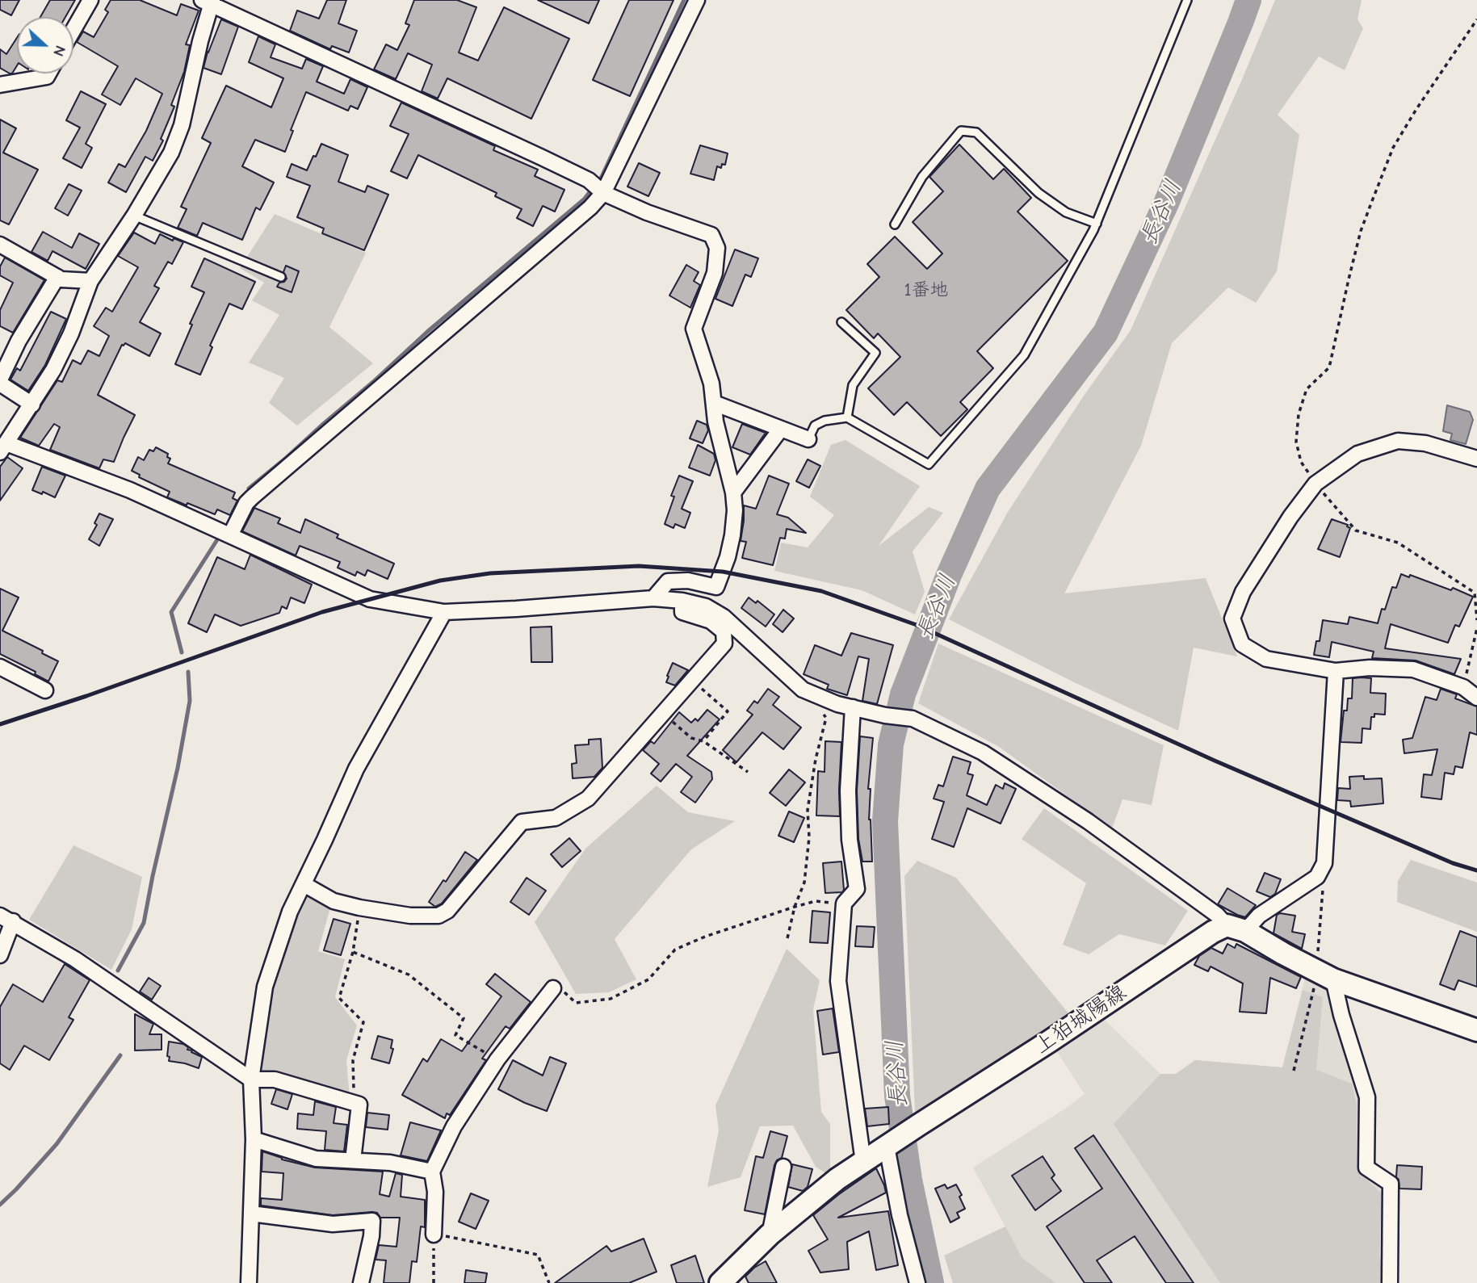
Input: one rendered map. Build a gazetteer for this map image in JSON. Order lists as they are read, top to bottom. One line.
{"streets":{"main road":["上狛城陽線"]},"water":["長谷川"],"house_numbers":["1番地"],"north":"right"}
